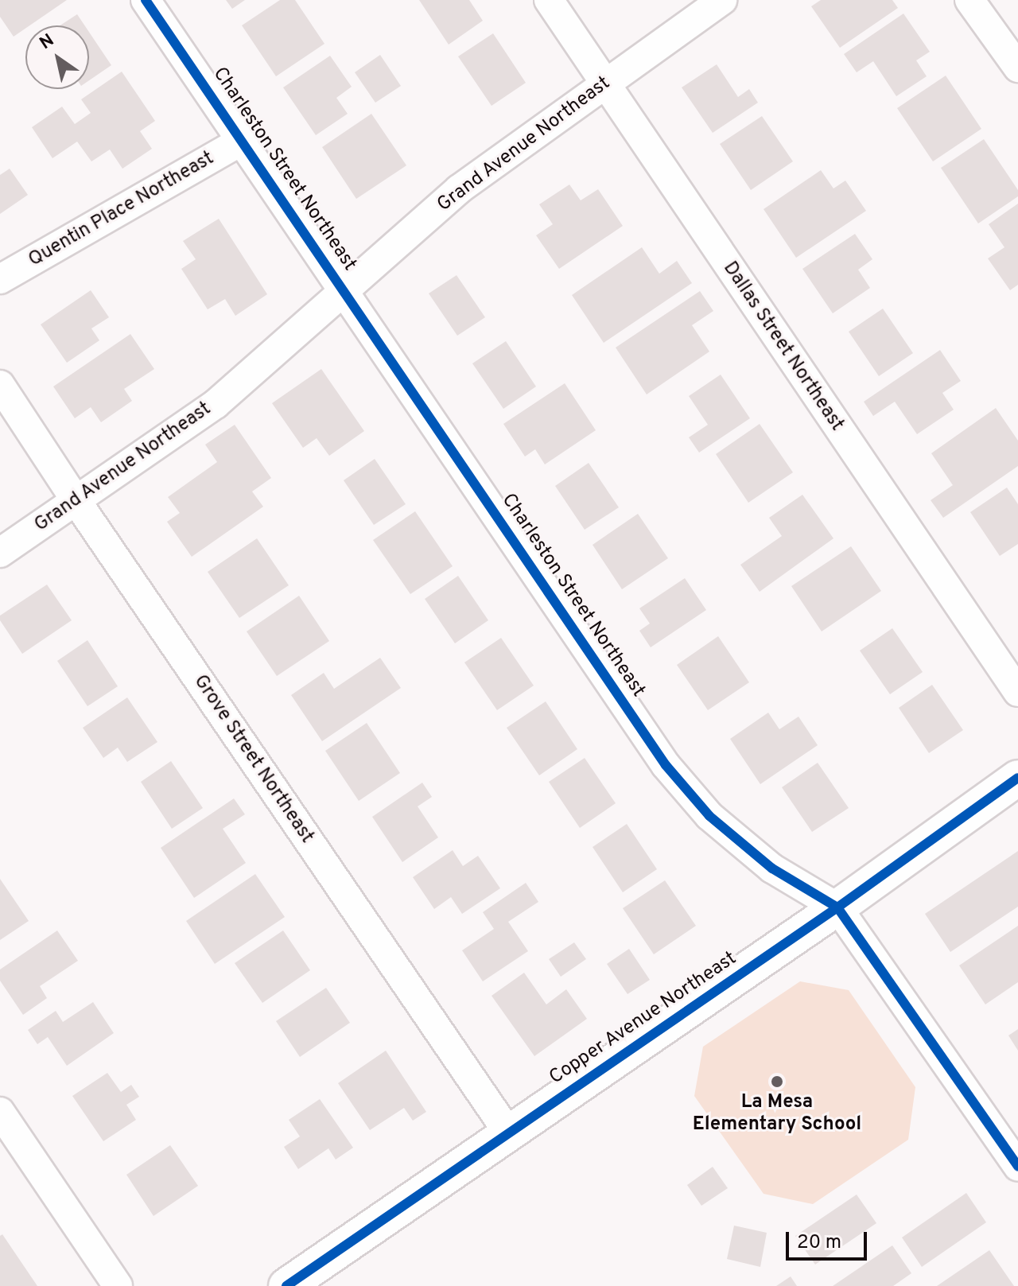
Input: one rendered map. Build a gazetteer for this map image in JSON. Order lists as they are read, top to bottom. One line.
{"streets":{"street":["Grand Avenue Northeast","Charleston Street Northeast","Quentin Place Northeast","Dallas Street Northeast","Grove Street Northeast","Copper Avenue Northeast"]},"crossings":[["Grand Avenue Northeast","Charleston Street Northeast"],["Grand Avenue Northeast","Dallas Street Northeast"],["Grand Avenue Northeast","Grove Street Northeast"],["Charleston Street Northeast","Quentin Place Northeast"],["Charleston Street Northeast","Copper Avenue Northeast"],["Grove Street Northeast","Copper Avenue Northeast"]],"places":["La Mesa Elementary School"],"scale_bar":"20 m","north":"top left"}
